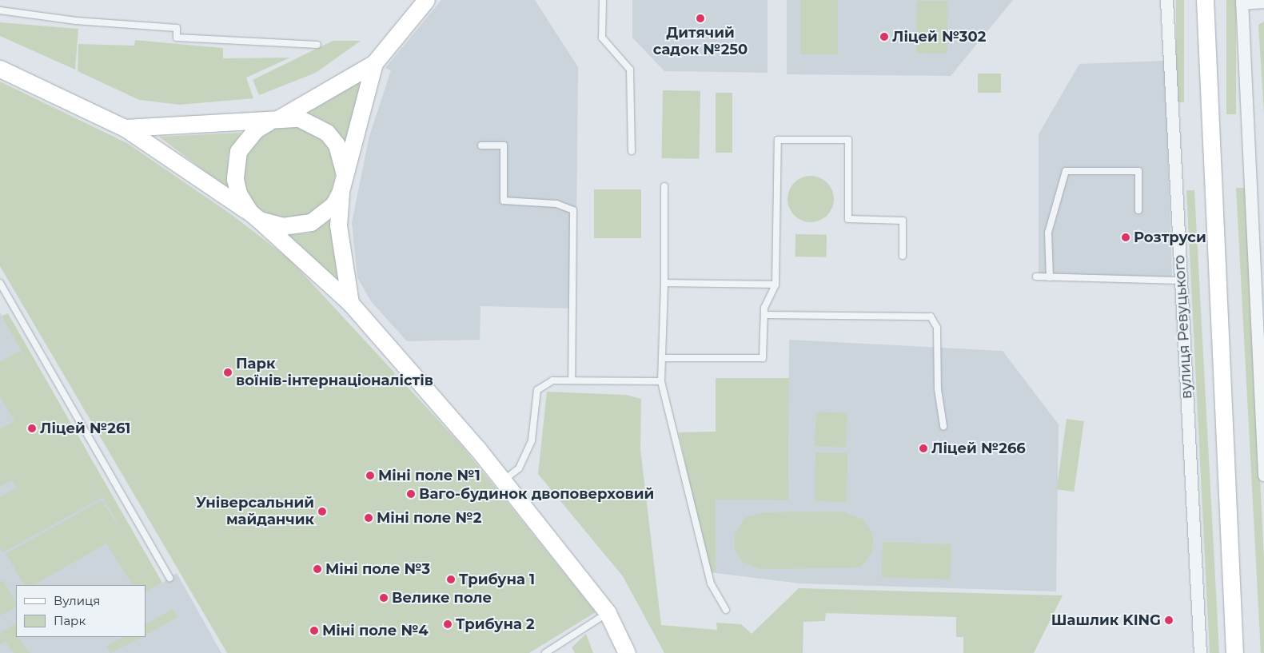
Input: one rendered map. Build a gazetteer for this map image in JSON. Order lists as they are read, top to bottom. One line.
{"streets":{"street":["вулиця Ревуцького"]},"places":["Дитячий садок №250","Ліцей №302","Розтруси","Парк воїнів-інтернаціоналістів","Ліцей №261","Ліцей №266","Міні поле №1","Ваго-будинок двоповерховий","Універсальний майданчик","Міні поле №2","Міні поле №3","Трибуна 1","Велике поле","Шашлик KING","Трибуна 2","Міні поле №4"],"legend":["Вулиця","Парк"]}
